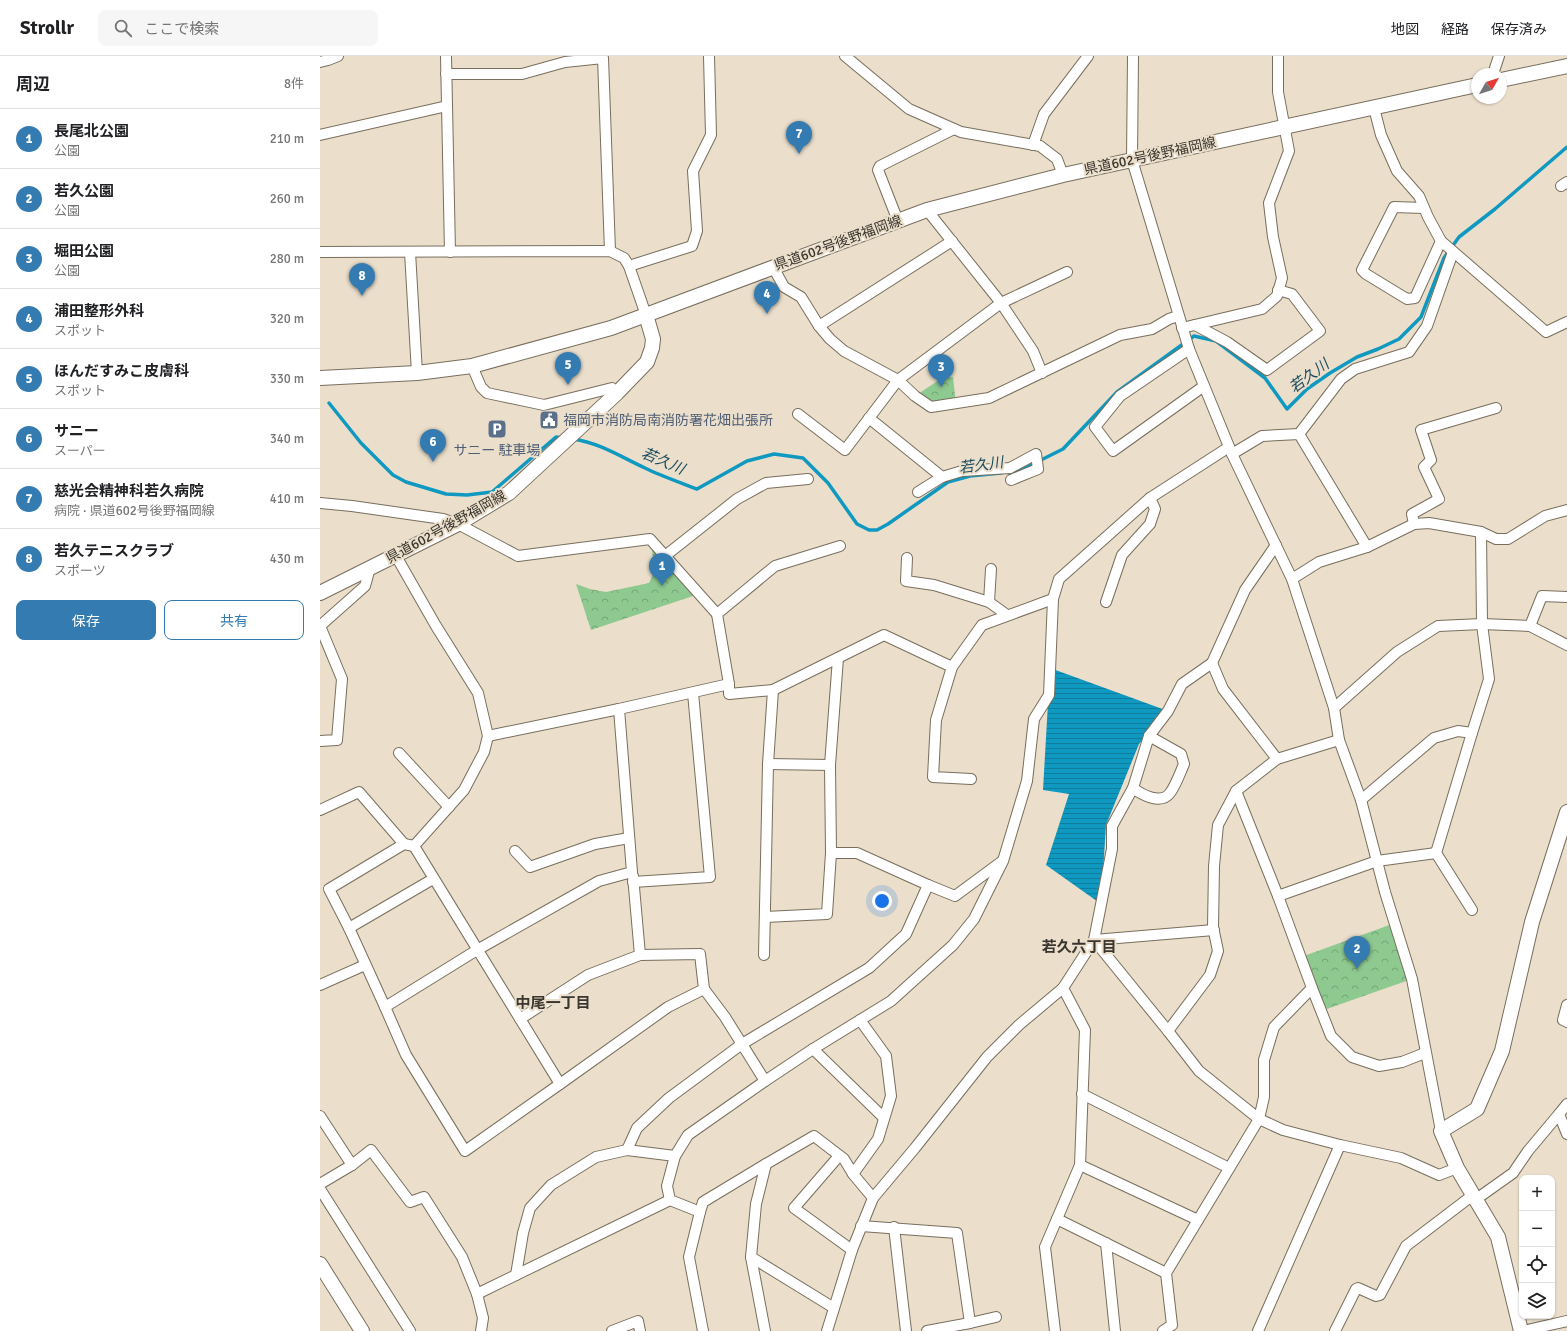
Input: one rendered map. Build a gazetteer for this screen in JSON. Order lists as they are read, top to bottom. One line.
{"streets":{"main road":["県道602号後野福岡線"]},"districts":["若久六丁目","中尾一丁目"],"water":["若久川"],"places":{"public building":["福岡市消防局南消防署花畑出張所"],"parking":["サニー 駐車場"]},"north":"top right","page":{"header":"Strollr","search":"ここで検索","nav":["地図","経路","保存済み"],"heading":["周辺","8件"],"list":[{"mark":"1","name":"長尾北公園","note":"公園","value":"210 m"},{"mark":"2","name":"若久公園","note":"公園","value":"260 m"},{"mark":"3","name":"堀田公園","note":"公園","value":"280 m"},{"mark":"4","name":"浦田整形外科","note":"スポット","value":"320 m"},{"mark":"5","name":"ほんだすみこ皮膚科","note":"スポット","value":"330 m"},{"mark":"6","name":"サニー","note":"スーパー","value":"340 m"},{"mark":"7","name":"慈光会精神科若久病院","note":"病院 · 県道602号後野福岡線","value":"410 m"},{"mark":"8","name":"若久テニスクラブ","note":"スポーツ","value":"430 m"}],"pins":["7","8","4","5","3","6","1","2"],"buttons":["保存","共有"],"map_buttons":["+","−"]}}
